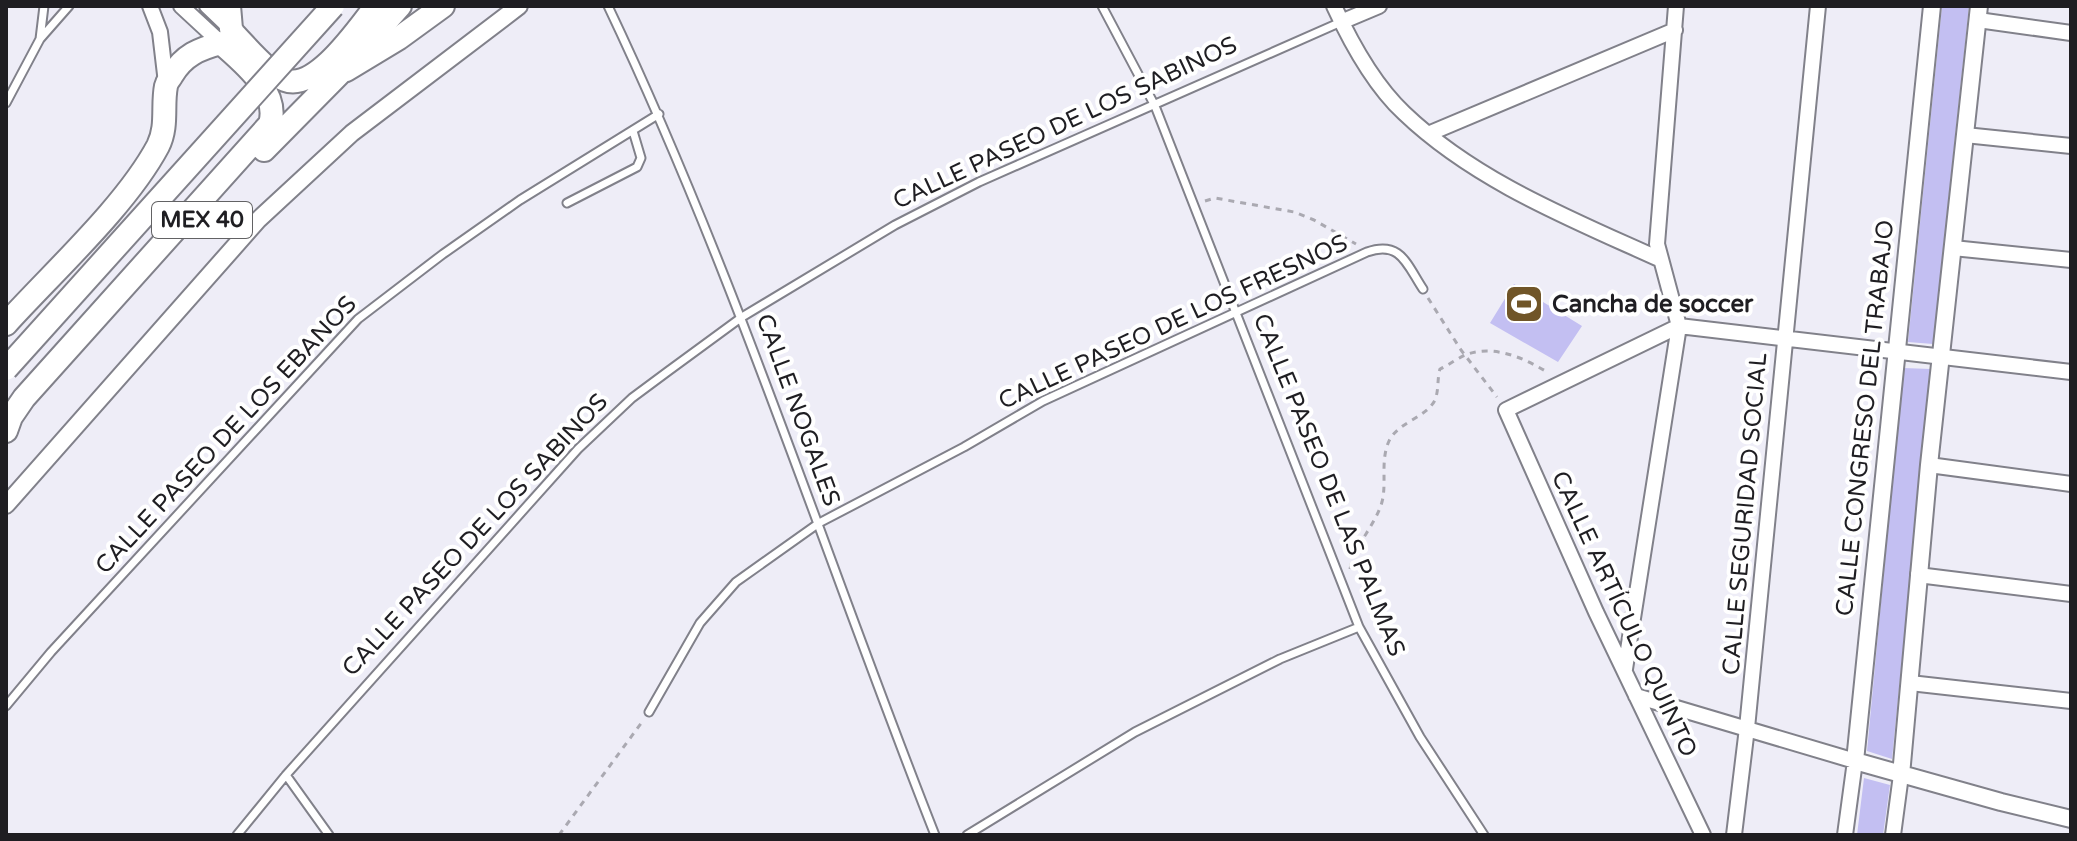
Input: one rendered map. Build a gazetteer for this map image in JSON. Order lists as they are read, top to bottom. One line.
{"streets":{"main road":["MEX 40"],"street":["CALLE PASEO DE LOS SABINOS","CALLE CONGRESO DEL TRABAJO","CALLE SEGURIDAD SOCIAL","CALLE ARTÍCULO QUINTO"],"lane":["CALLE PASEO DE LOS FRESNOS","CALLE NOGALES","CALLE PASEO DE LOS EBANOS","CALLE PASEO DE LAS PALMAS"]},"crossings":[["CALLE PASEO DE LOS SABINOS","CALLE NOGALES"],["CALLE PASEO DE LOS SABINOS","CALLE PASEO DE LAS PALMAS"],["CALLE PASEO DE LOS FRESNOS","CALLE NOGALES"],["CALLE PASEO DE LOS FRESNOS","CALLE PASEO DE LAS PALMAS"],["CALLE NOGALES","CALLE PASEO DE LOS EBANOS"]],"places":{"sports":["Cancha de soccer"]}}
